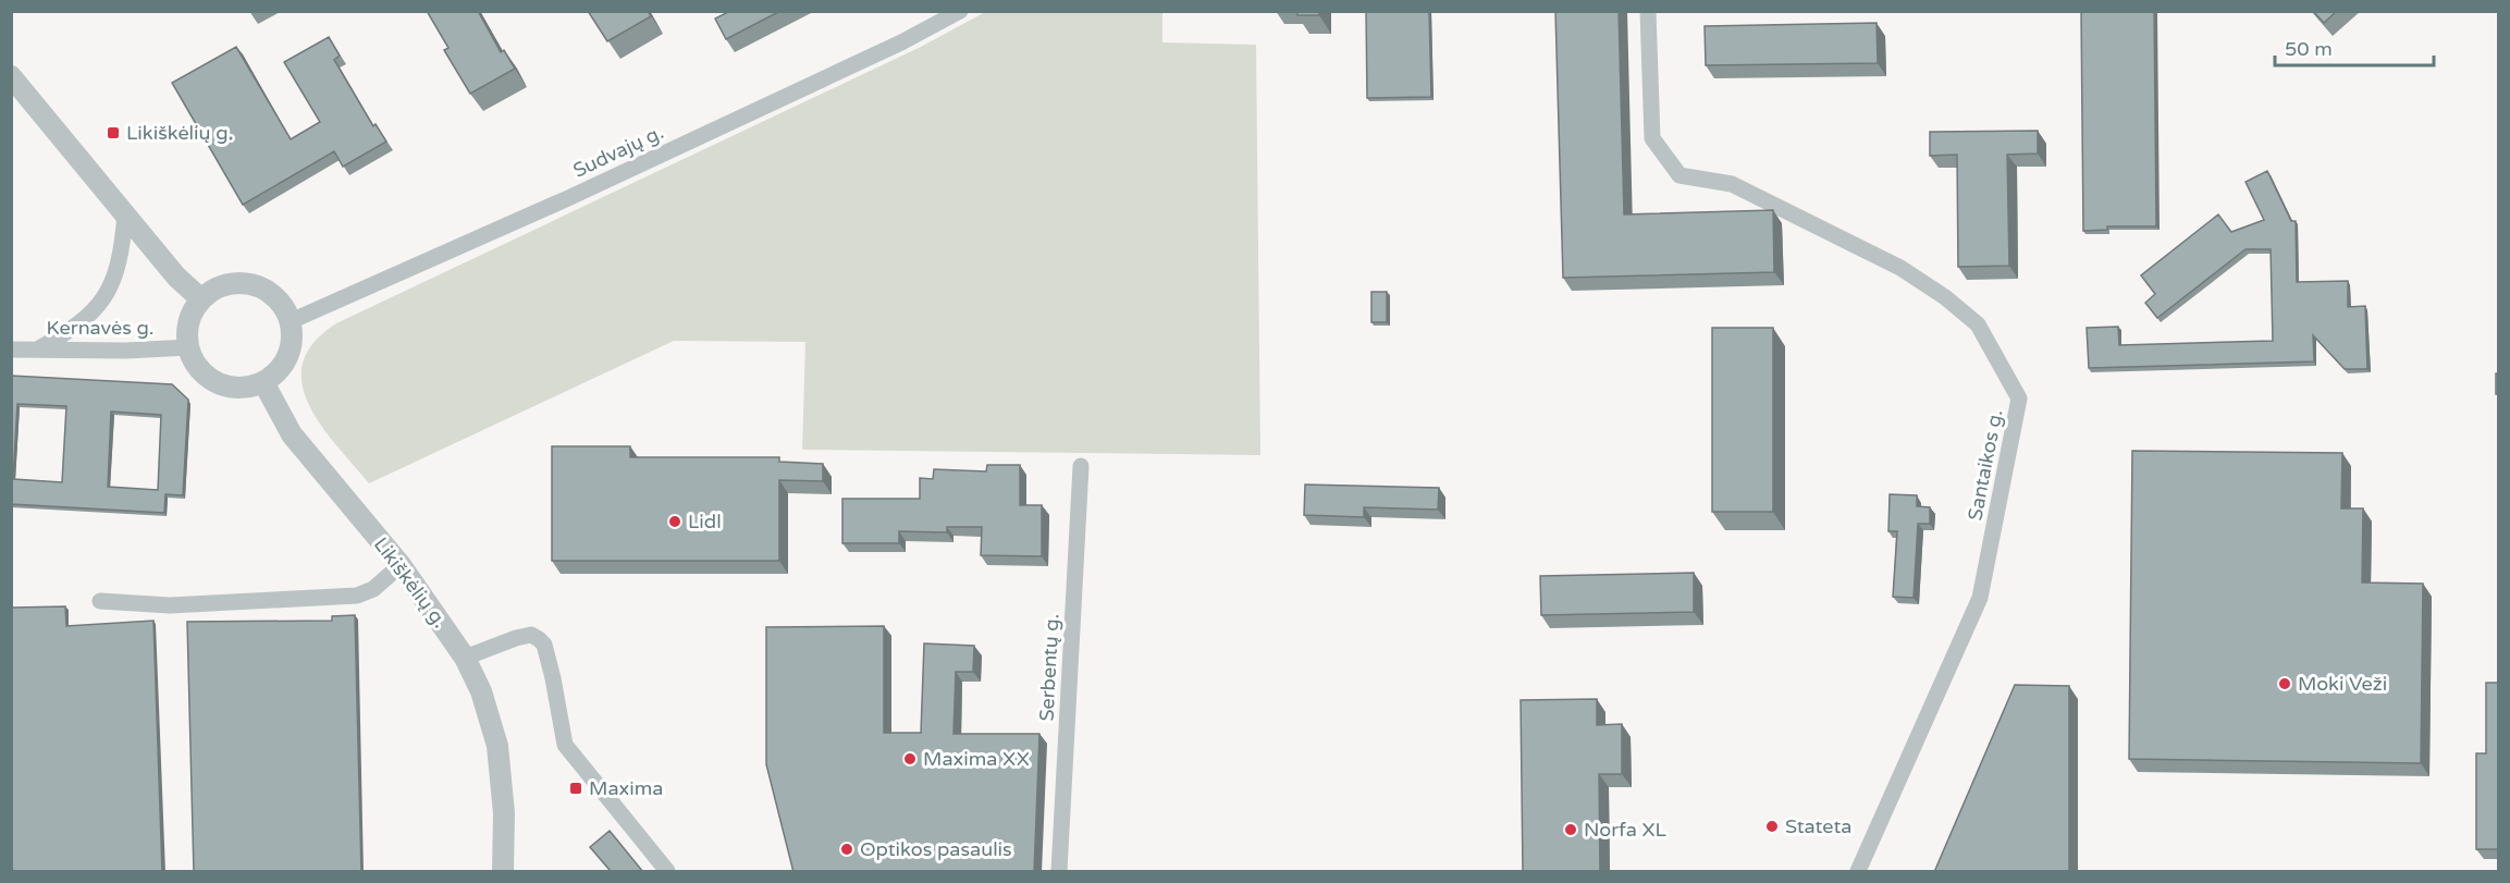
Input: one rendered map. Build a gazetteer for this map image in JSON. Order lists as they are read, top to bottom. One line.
{"streets":{"street":["Sudvajų g.","Kernavės g.","Santaikos g.","Likiškėlių g.","Serbentų g."]},"crossings":[["Sudvajų g.","Kernavės g."],["Sudvajų g.","Likiškėlių g."],["Kernavės g.","Likiškėlių g."]],"places":{"transit":["Likiškėlių g.","Maxima"],"other":["Lidl","Moki Veži","Maxima XX","Stateta","Norfa XL","Optikos pasaulis"]},"scale_bar":"50 m"}
